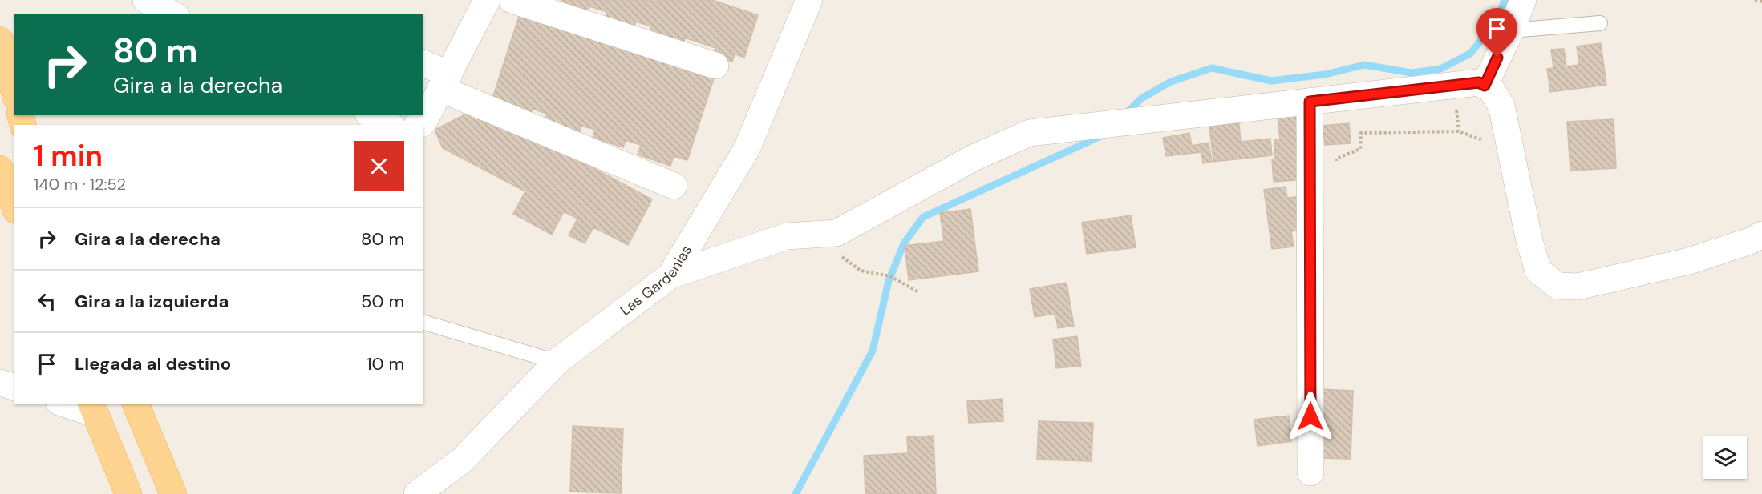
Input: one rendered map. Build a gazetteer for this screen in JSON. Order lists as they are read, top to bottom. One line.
{"streets":{"street":["Las Gardenias"]},"page":{"turn":["80 m","Gira a la derecha"],"heading":["1 min","140 m · 12:52"],"list":[{"name":"Gira a la derecha","value":"80 m"},{"name":"Gira a la izquierda","value":"50 m"},{"name":"Llegada al destino","value":"10 m"}]}}
